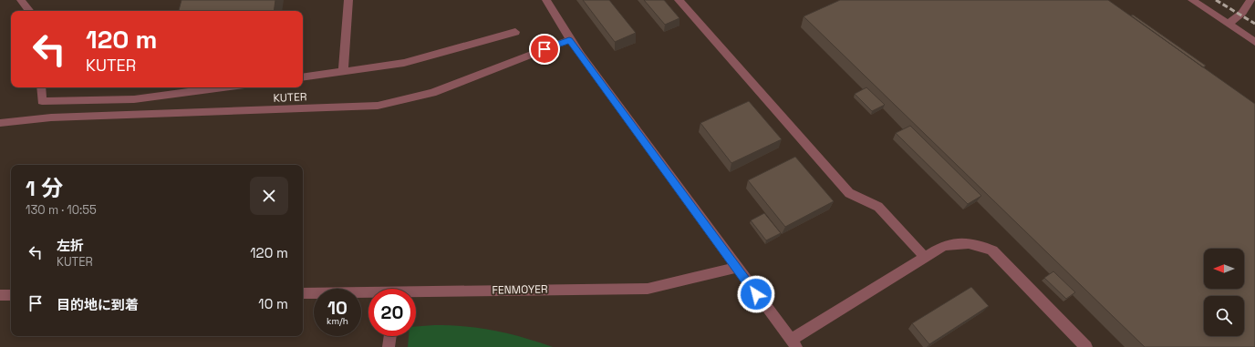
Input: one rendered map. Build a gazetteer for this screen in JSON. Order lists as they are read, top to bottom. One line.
{"streets":{"lane":["KUTER","FENMOYER"]},"north":"left","page":{"turn":["120 m","KUTER"],"heading":["1 分","130 m · 10:55"],"list":[{"name":"左折","note":"KUTER","value":"120 m"},{"name":"目的地に到着","value":"10 m"}],"speed":"10 km/h","limit":"20"}}
